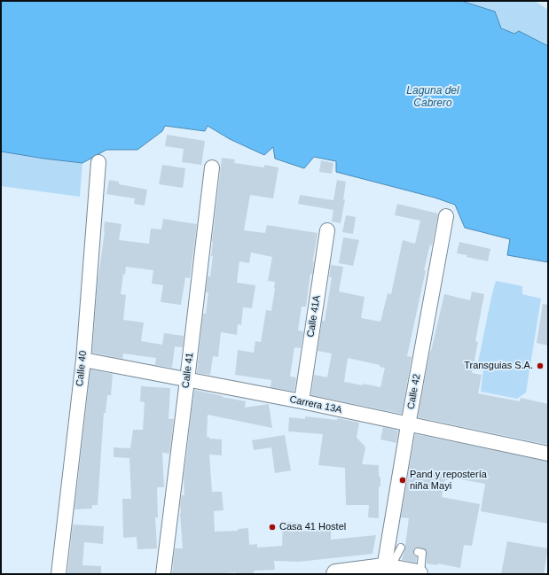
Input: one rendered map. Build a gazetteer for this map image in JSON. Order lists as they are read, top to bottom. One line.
{"streets":{"street":["Calle 41A","Calle 40","Calle 41","Calle 42","Carrera 13A"]},"crossings":[["Calle 41A","Carrera 13A"],["Calle 40","Carrera 13A"],["Calle 41","Carrera 13A"],["Calle 42","Carrera 13A"]],"water":["Laguna del Cabrero"],"places":["Transguias S.A.","Pand y repostería niña Mayi","Casa 41 Hostel"]}
